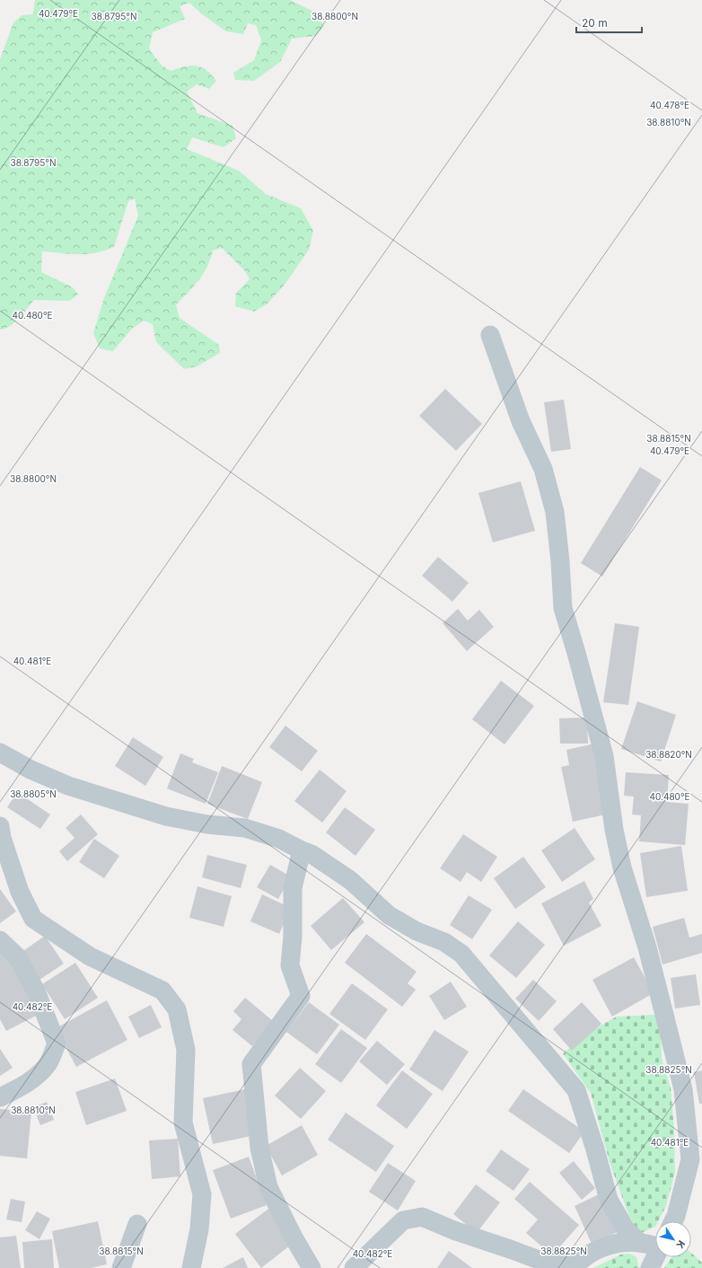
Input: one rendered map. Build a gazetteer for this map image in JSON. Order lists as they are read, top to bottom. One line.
{"scale_bar":"20 m","north":"bottom right","coordinates":["40.479°E","38.8795°N","38.8800°N","40.478°E","38.8810°N","40.480°E","38.8815°N","40.481°E","38.8820°N","38.8805°N","40.482°E","38.8825°N"]}
